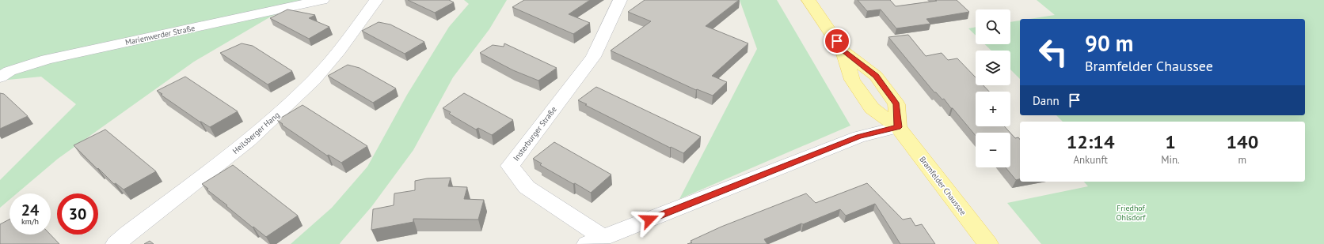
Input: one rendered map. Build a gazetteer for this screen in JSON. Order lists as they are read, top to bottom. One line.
{"streets":{"main road":["Bramfelder Chaussee"],"street":["Marienwerder Straße","Heilsberger Hang","Insterburger Straße"]},"parks":["Friedhof Ohlsdorf"],"page":{"map_buttons":["+","−"],"turn":["90 m","Bramfelder Chaussee"],"then":"Dann","eta":["12:14","Ankunft","1","Min.","140","m"],"speed":"24 km/h","limit":"30"}}
